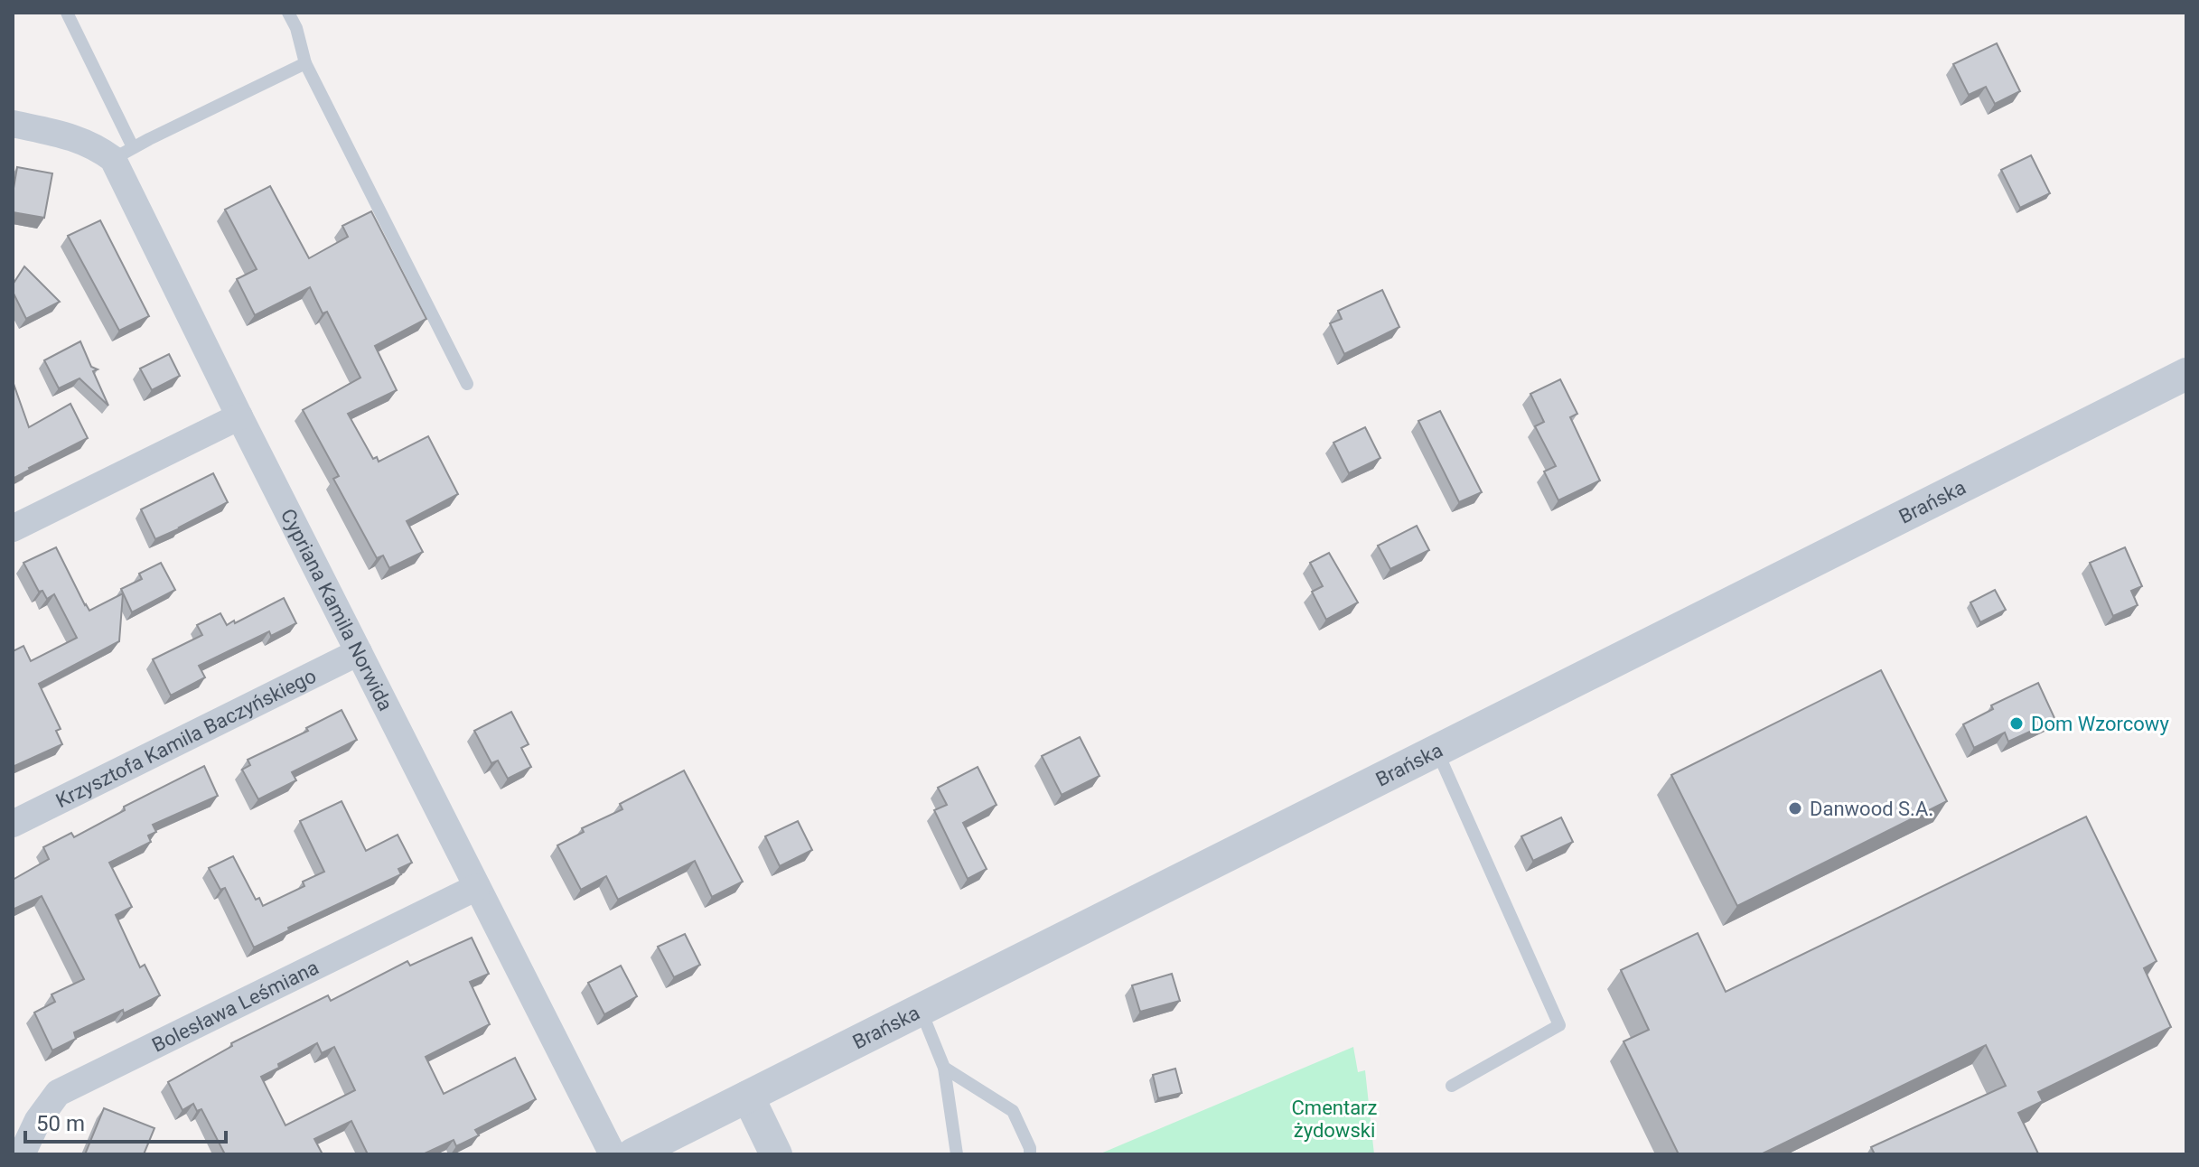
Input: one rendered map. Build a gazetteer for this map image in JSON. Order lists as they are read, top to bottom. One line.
{"streets":{"street":["Brańska","Cypriana Kamila Norwida","Krzysztofa Kamila Baczyńskiego","Bolesława Leśmiana"]},"crossings":[["Cypriana Kamila Norwida","Krzysztofa Kamila Baczyńskiego"],["Cypriana Kamila Norwida","Bolesława Leśmiana"]],"parks":["Cmentarz żydowski"],"places":["Dom Wzorcowy","Danwood S.A."],"scale_bar":"50 m"}
